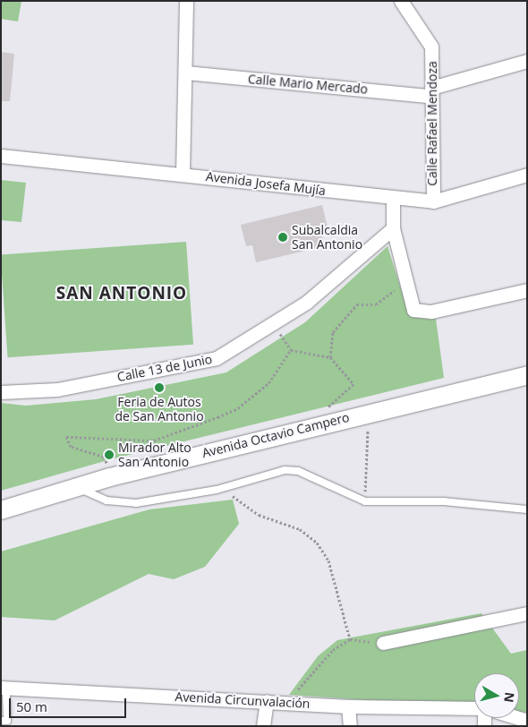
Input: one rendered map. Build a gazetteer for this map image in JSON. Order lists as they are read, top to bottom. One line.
{"streets":{"main road":["Avenida Octavio Campero"],"street":["Calle Mario Mercado","Calle Rafael Mendoza","Avenida Josefa Mujía","Calle 13 de Junio","Avenida Circunvalación"]},"crossings":[["Calle Mario Mercado","Calle Rafael Mendoza"],["Calle Rafael Mendoza","Avenida Josefa Mujía"]],"districts":["SAN ANTONIO"],"places":["Subalcaldia San Antonio","Feria de Autos de San Antonio","Mirador Alto San Antonio"],"scale_bar":"50 m","north":"right"}
